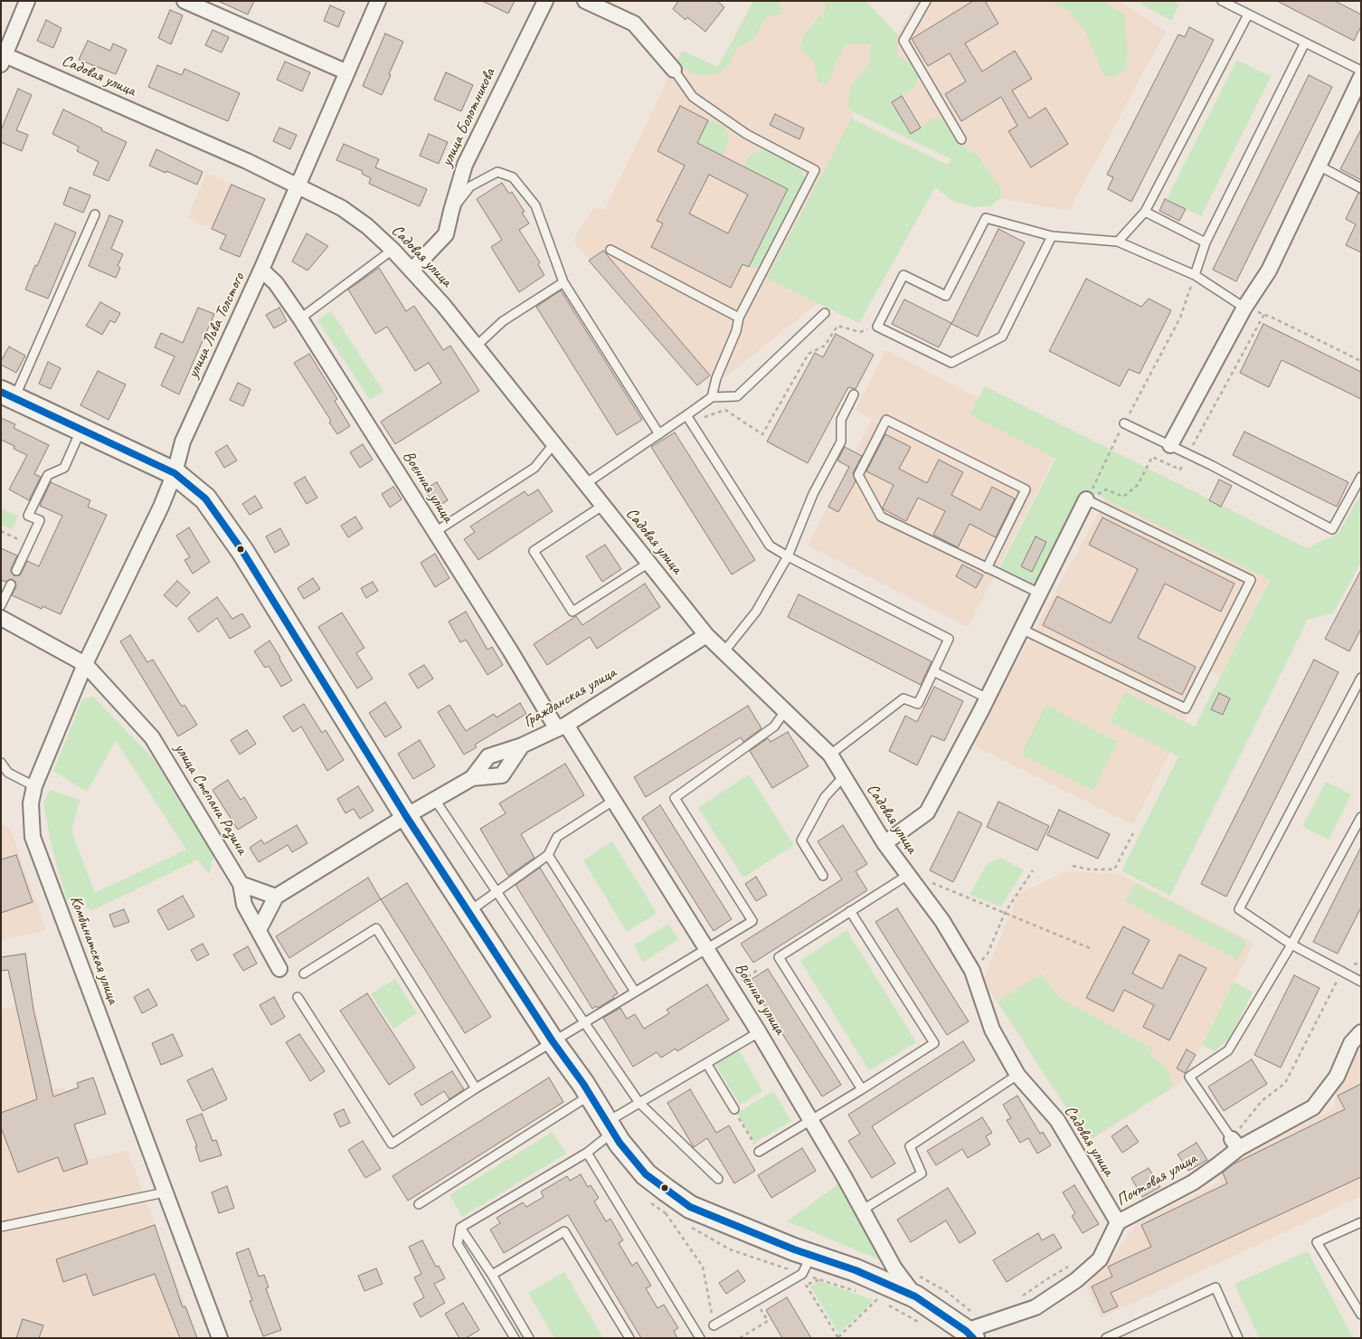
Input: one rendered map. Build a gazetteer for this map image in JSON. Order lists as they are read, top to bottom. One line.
{"streets":{"street":["Садовая улица","улица Болотникова","улица Льва Толстого","Военная улица","Гражданская улица","улица Степана Разина","Комбинатская улица","Почтовая улица"]},"crossings":[["Садовая улица","улица Болотникова"],["Садовая улица","улица Льва Толстого"],["Садовая улица","Гражданская улица"],["Садовая улица","Почтовая улица"],["улица Льва Толстого","Военная улица"],["улица Льва Толстого","улица Степана Разина"],["улица Льва Толстого","Комбинатская улица"],["Военная улица","Гражданская улица"],["улица Степана Разина","Комбинатская улица"]]}
